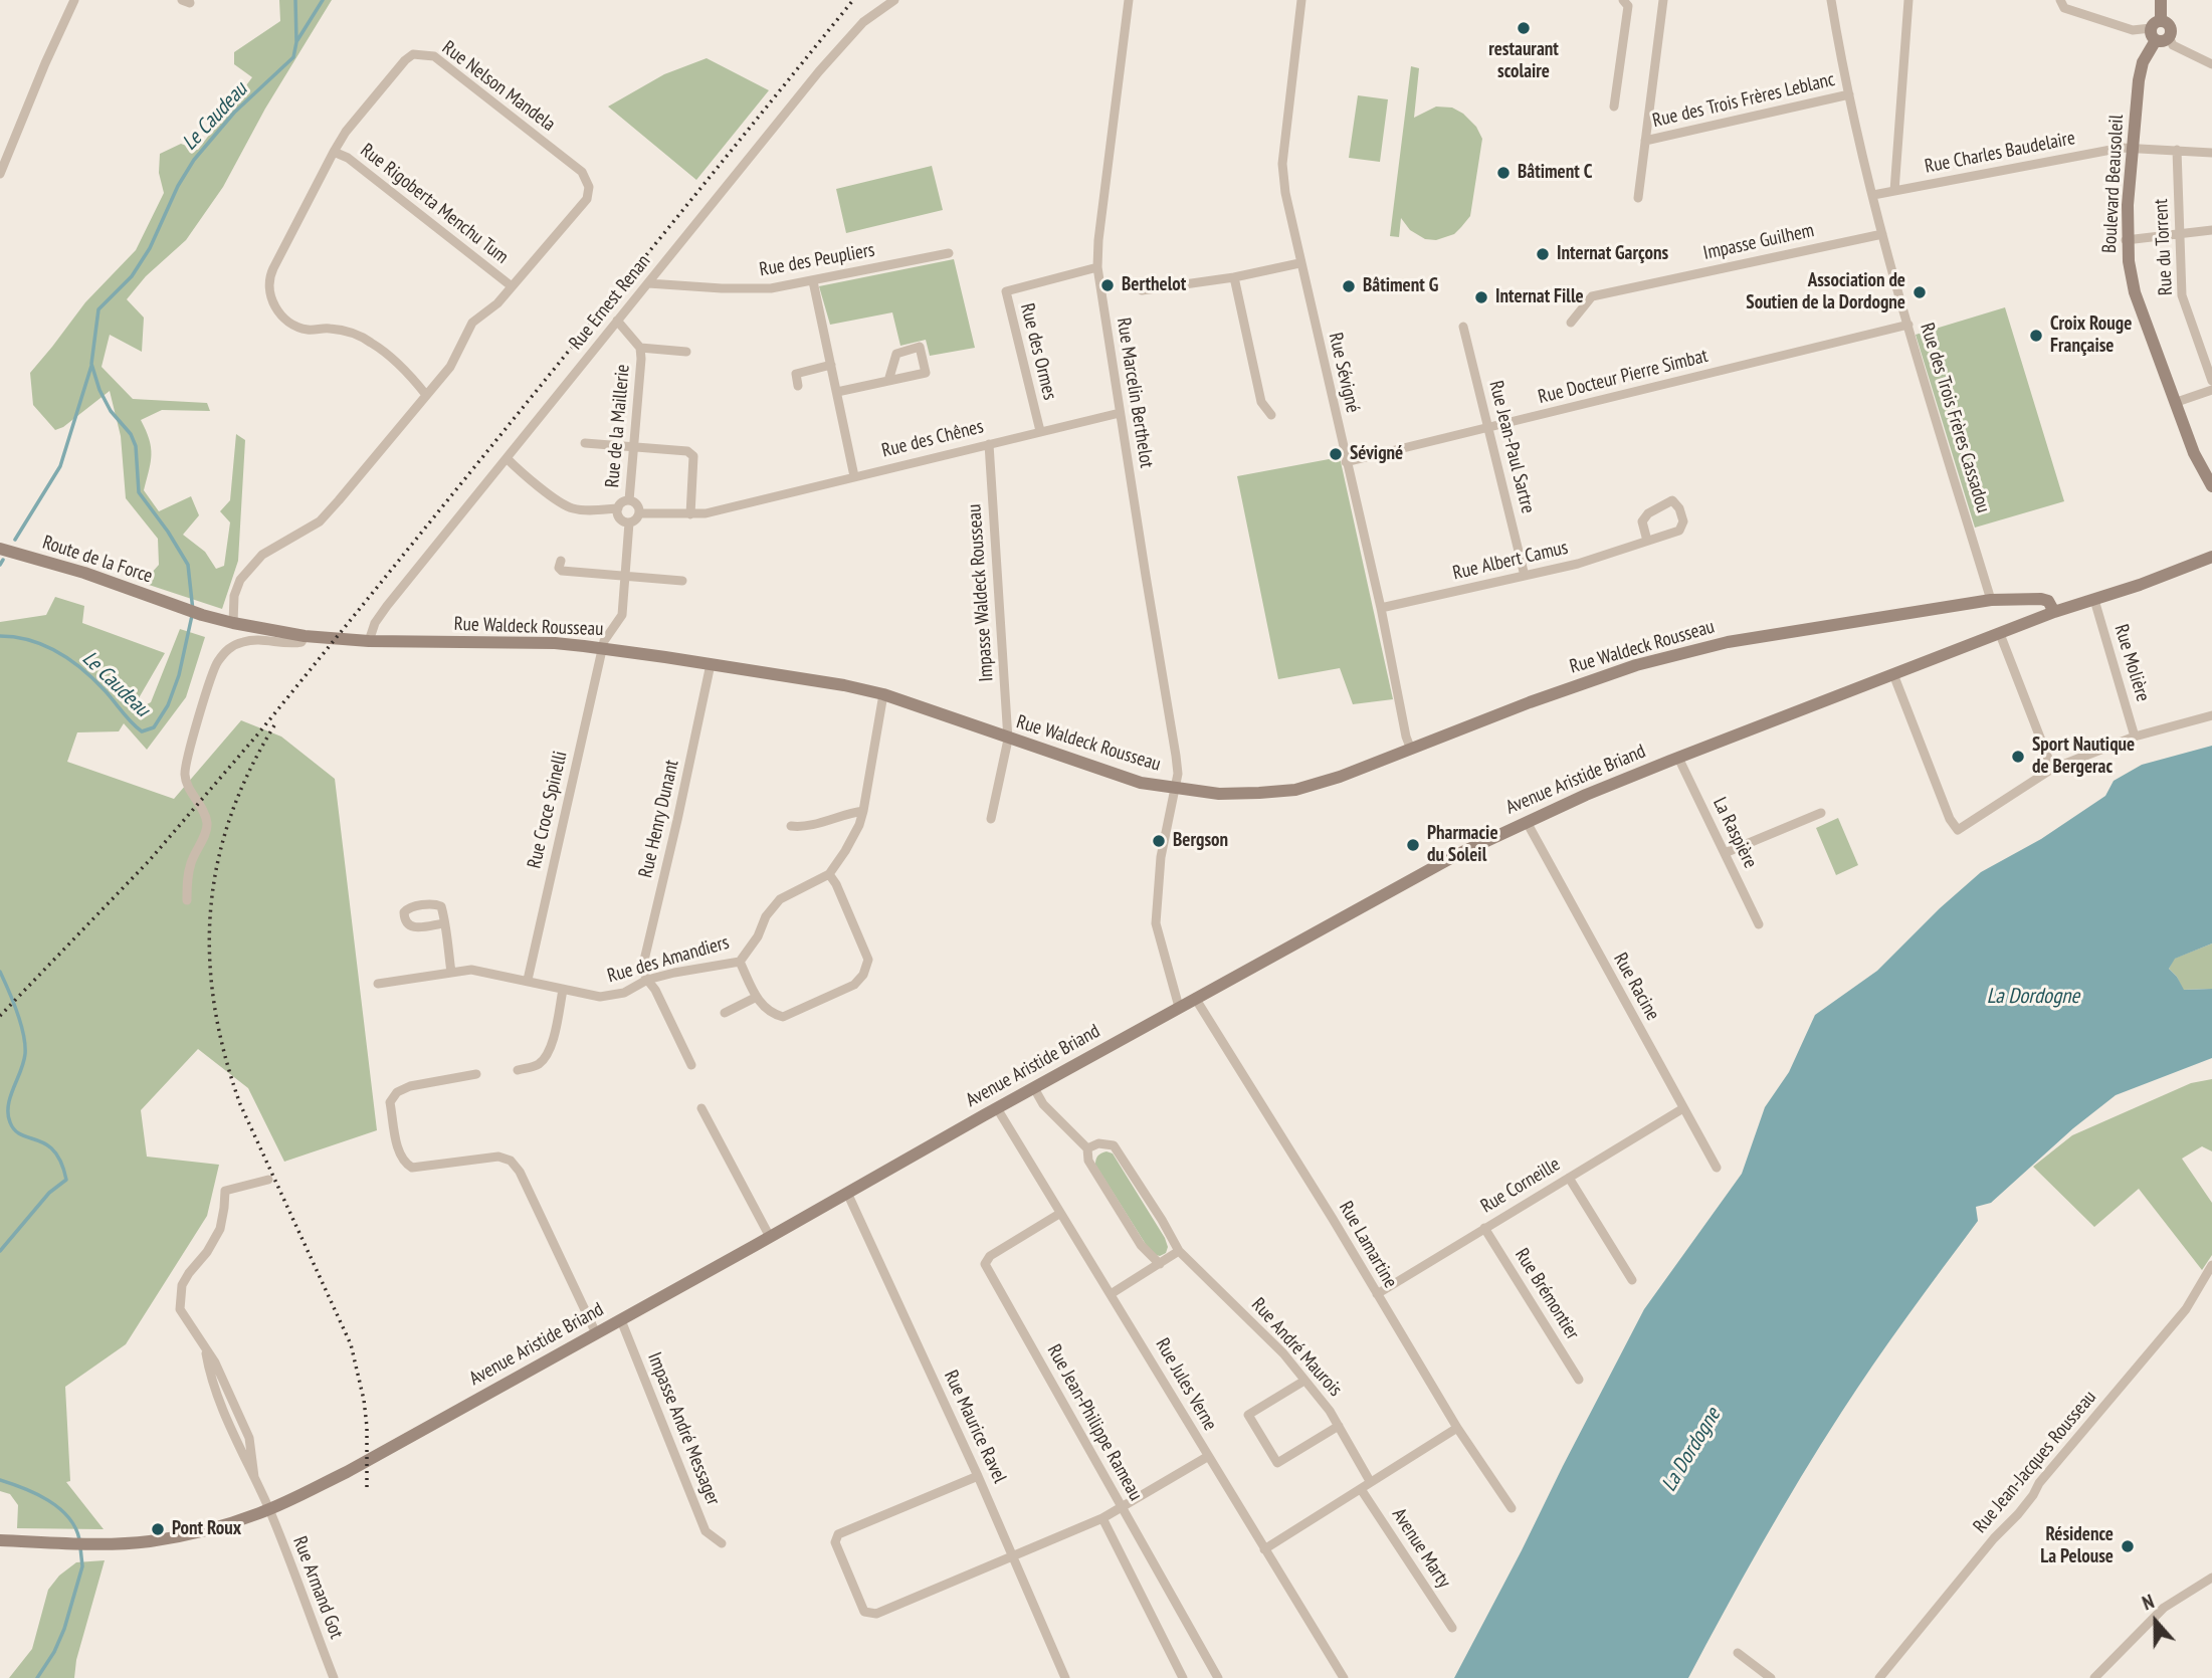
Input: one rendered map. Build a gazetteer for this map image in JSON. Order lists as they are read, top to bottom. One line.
{"streets":{"main road":["Boulevard Beausoleil","Route de la Force","Rue Waldeck Rousseau","Avenue Aristide Briand"],"street":["Rue Nelson Mandela","Rue des Trois Frères Leblanc","Rue Charles Baudelaire","Rue Rigoberta Menchu Tum","Impasse Guilhem","Rue du Torrent","Rue des Peupliers","Rue Ernest Renan","Rue des Ormes","Rue Sévigné","Rue Docteur Pierre Simbat","Rue Marcelin Berthelot","Rue des Trois Frères Cassadou","Rue de la Maillerie","Rue des Chênes","Rue Jean-Paul Sartre","Rue Albert Camus","Impasse Waldeck Rousseau","Rue Molière","Rue Croce Spinelli","Rue Henry Dunant","La Raspière","Rue des Amandiers","Rue Racine","Rue Corneille","Rue Lamartine","Rue Brémontier","Rue André Maurois","Rue Jules Verne","Rue Jean-Philippe Rameau","Rue Maurice Ravel","Impasse André Messager","Rue Jean-Jacques Rousseau","Avenue Marty","Rue Armand Got"]},"crossings":[["Rue Nelson Mandela","Rue Rigoberta Menchu Tum"],["Rue Nelson Mandela","Route de la Force"],["Rue des Trois Frères Leblanc","Rue des Trois Frères Cassadou"],["Rue Charles Baudelaire","Boulevard Beausoleil"],["Rue Charles Baudelaire","Rue du Torrent"],["Rue Charles Baudelaire","Rue des Trois Frères Cassadou"],["Impasse Guilhem","Rue des Trois Frères Cassadou"],["Rue des Peupliers","Rue Ernest Renan"],["Rue Ernest Renan","Rue de la Maillerie"],["Rue Ernest Renan","Rue Waldeck Rousseau"],["Rue des Ormes","Rue Marcelin Berthelot"],["Rue des Ormes","Rue des Chênes"],["Rue Sévigné","Rue Docteur Pierre Simbat"],["Rue Sévigné","Rue Albert Camus"],["Rue Sévigné","Rue Waldeck Rousseau"],["Rue Docteur Pierre Simbat","Rue des Trois Frères Cassadou"],["Rue Docteur Pierre Simbat","Rue Jean-Paul Sartre"],["Rue Marcelin Berthelot","Rue des Chênes"],["Rue Marcelin Berthelot","Rue Waldeck Rousseau"],["Rue Marcelin Berthelot","Avenue Aristide Briand"],["Rue des Trois Frères Cassadou","Rue Waldeck Rousseau"],["Rue de la Maillerie","Rue des Chênes"],["Rue des Chênes","Impasse Waldeck Rousseau"],["Rue Jean-Paul Sartre","Rue Albert Camus"],["Route de la Force","Rue Waldeck Rousseau"],["Impasse Waldeck Rousseau","Rue Waldeck Rousseau"],["Rue Waldeck Rousseau","Avenue Aristide Briand"],["Rue Waldeck Rousseau","Rue Croce Spinelli"],["Rue Waldeck Rousseau","Rue Henry Dunant"],["Rue Waldeck Rousseau","Rue des Amandiers"],["Rue Molière","Avenue Aristide Briand"],["Avenue Aristide Briand","La Raspière"],["Avenue Aristide Briand","Rue Racine"],["Avenue Aristide Briand","Rue Lamartine"],["Avenue Aristide Briand","Rue Jules Verne"],["Avenue Aristide Briand","Rue Maurice Ravel"],["Avenue Aristide Briand","Impasse André Messager"],["Avenue Aristide Briand","Rue Armand Got"],["Rue Croce Spinelli","Rue des Amandiers"],["Rue Henry Dunant","Rue des Amandiers"],["Rue Racine","Rue Corneille"],["Rue Corneille","Rue Lamartine"],["Rue Corneille","Rue Brémontier"],["Rue Jules Verne","Rue Jean-Philippe Rameau"]],"water":["Le Caudeau","La Dordogne"],"places":["restaurant scolaire","Bâtiment C","Internat Garçons","Berthelot","Bâtiment G","Association de Soutien de la Dordogne","Internat Fille","Croix Rouge Française","Sévigné","Sport Nautique de Bergerac","Bergson","Pharmacie du Soleil","Pont Roux","Résidence La Pelouse"],"north":"top"}
